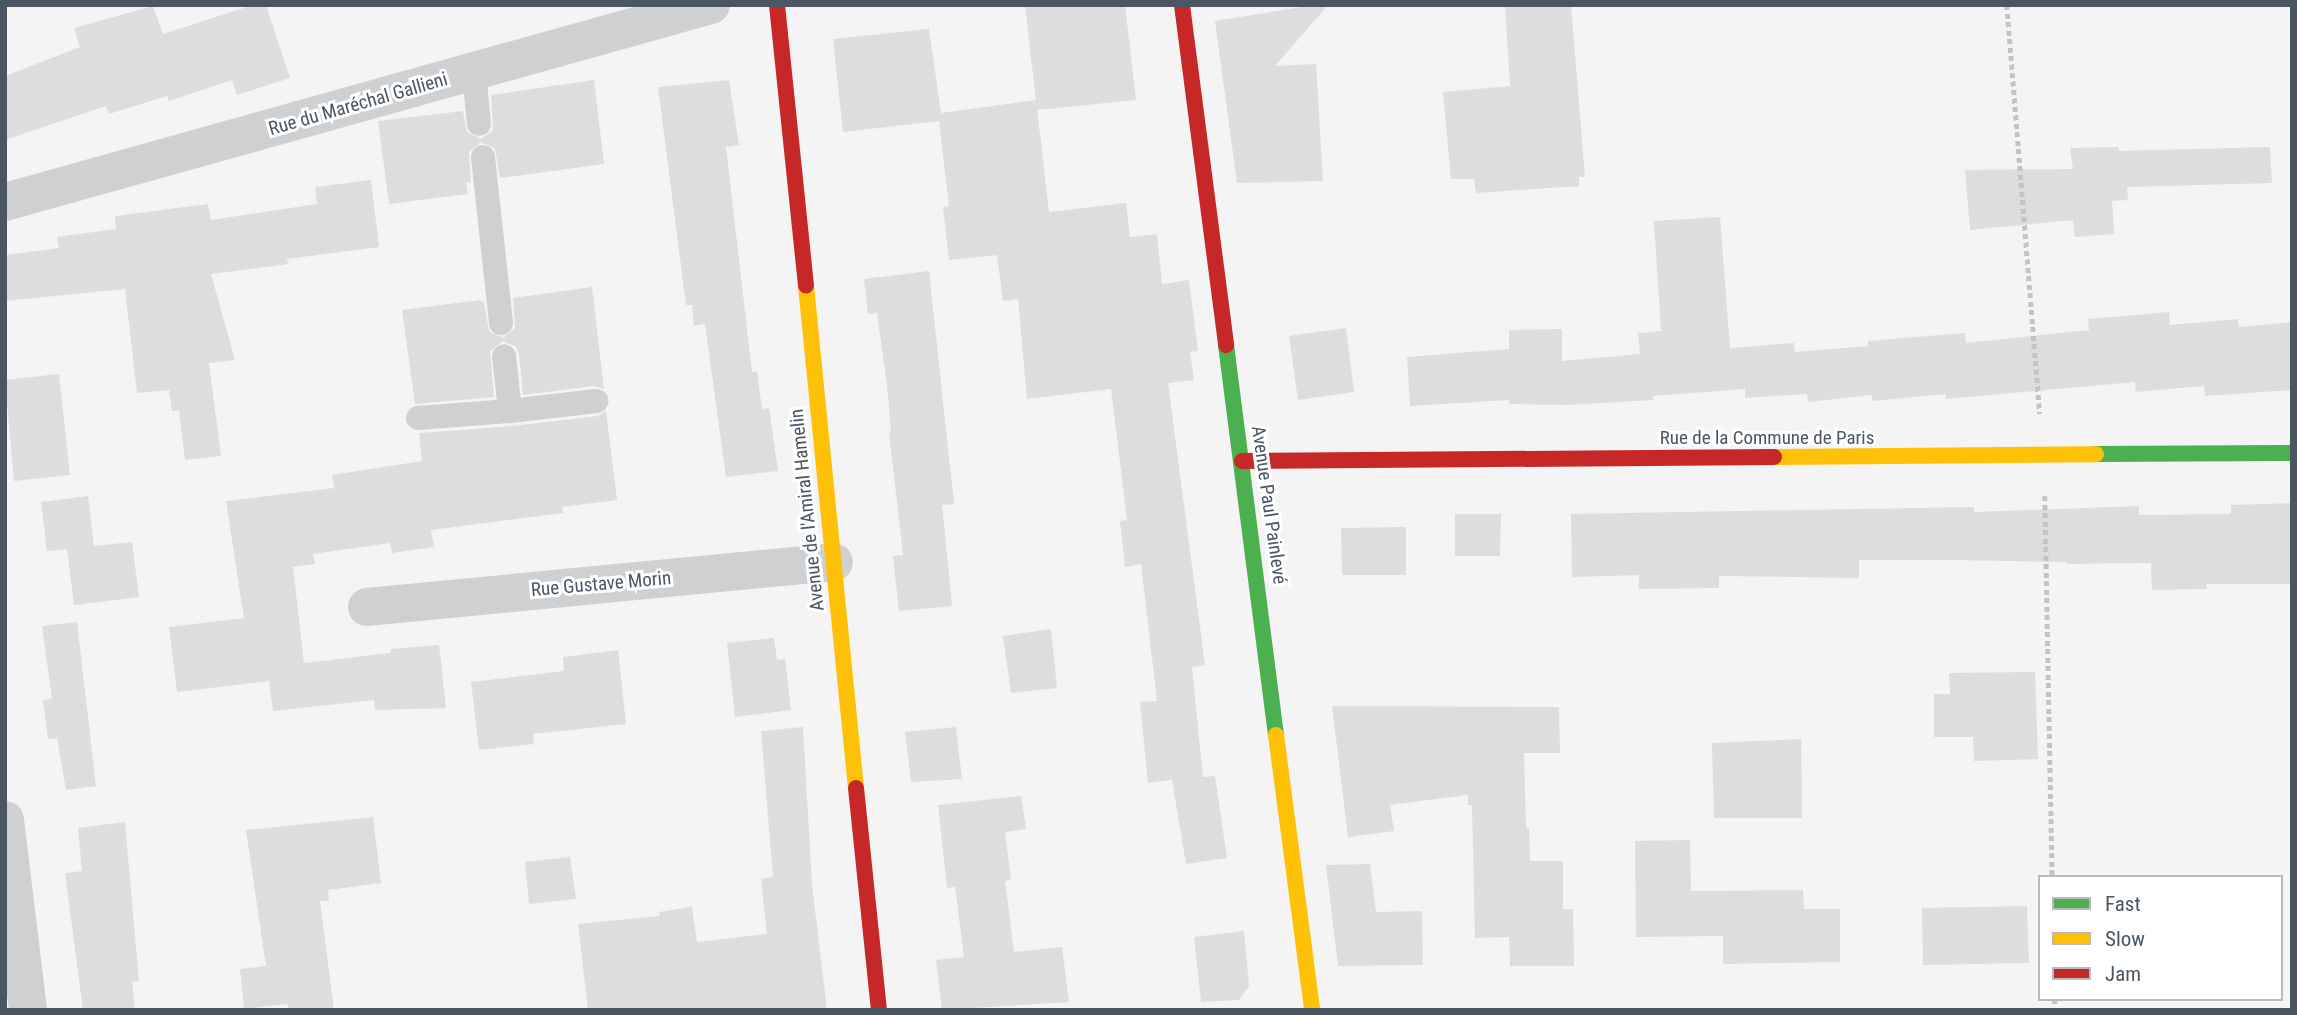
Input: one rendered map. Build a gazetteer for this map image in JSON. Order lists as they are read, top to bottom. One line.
{"streets":{"street":["Rue du Maréchal Gallieni","Rue de la Commune de Paris","Avenue Paul Painlevé","Avenue de l'Amiral Hamelin","Rue Gustave Morin"]},"crossings":[["Rue de la Commune de Paris","Avenue Paul Painlevé"],["Avenue de l'Amiral Hamelin","Rue Gustave Morin"]],"legend":["Fast","Slow","Jam"]}
